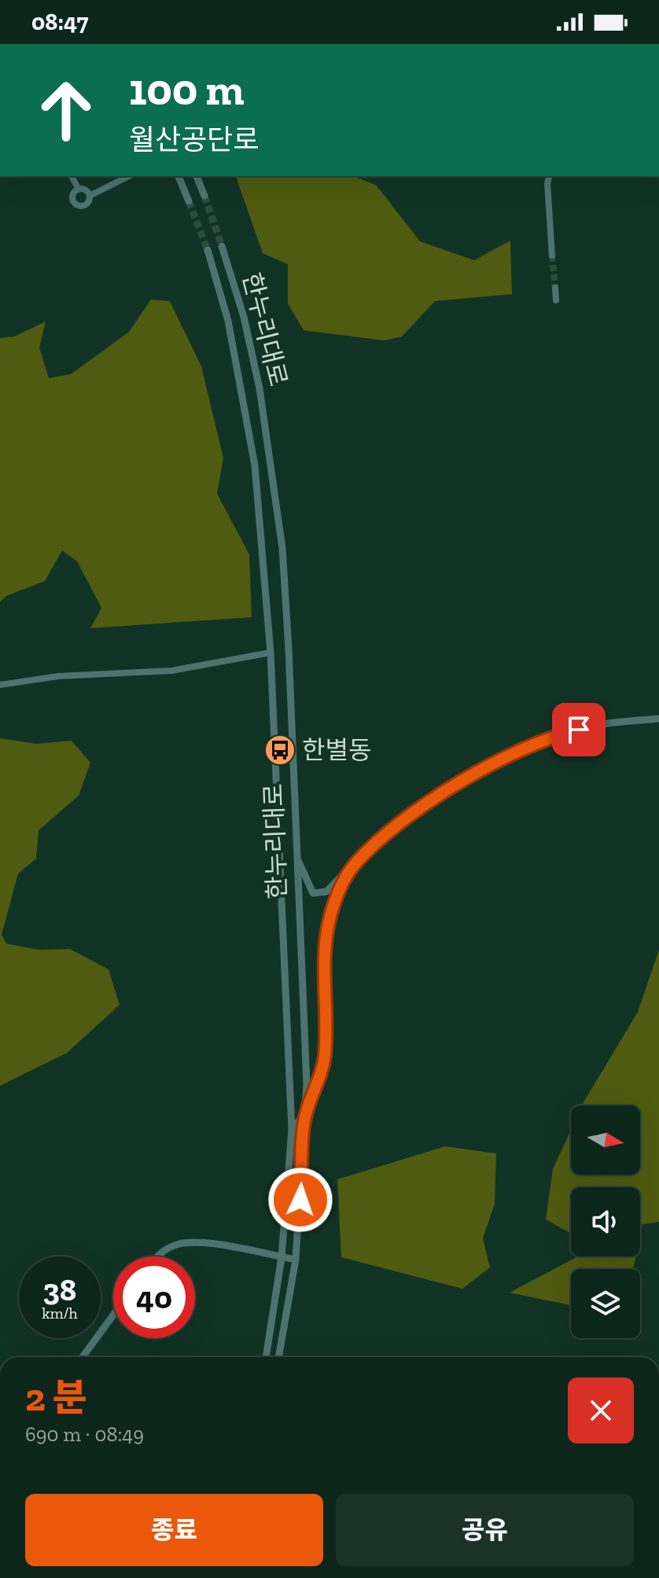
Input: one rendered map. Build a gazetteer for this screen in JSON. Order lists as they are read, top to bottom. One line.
{"streets":{"street":["한누리대로"]},"places":{"bus stop":["한별동"]},"north":"right","page":{"status":"08:47","turn":["100 m","월산공단로"],"speed":"38 km/h","limit":"40","heading":["2 분","690 m · 08:49"],"buttons":["종료","공유"]}}
